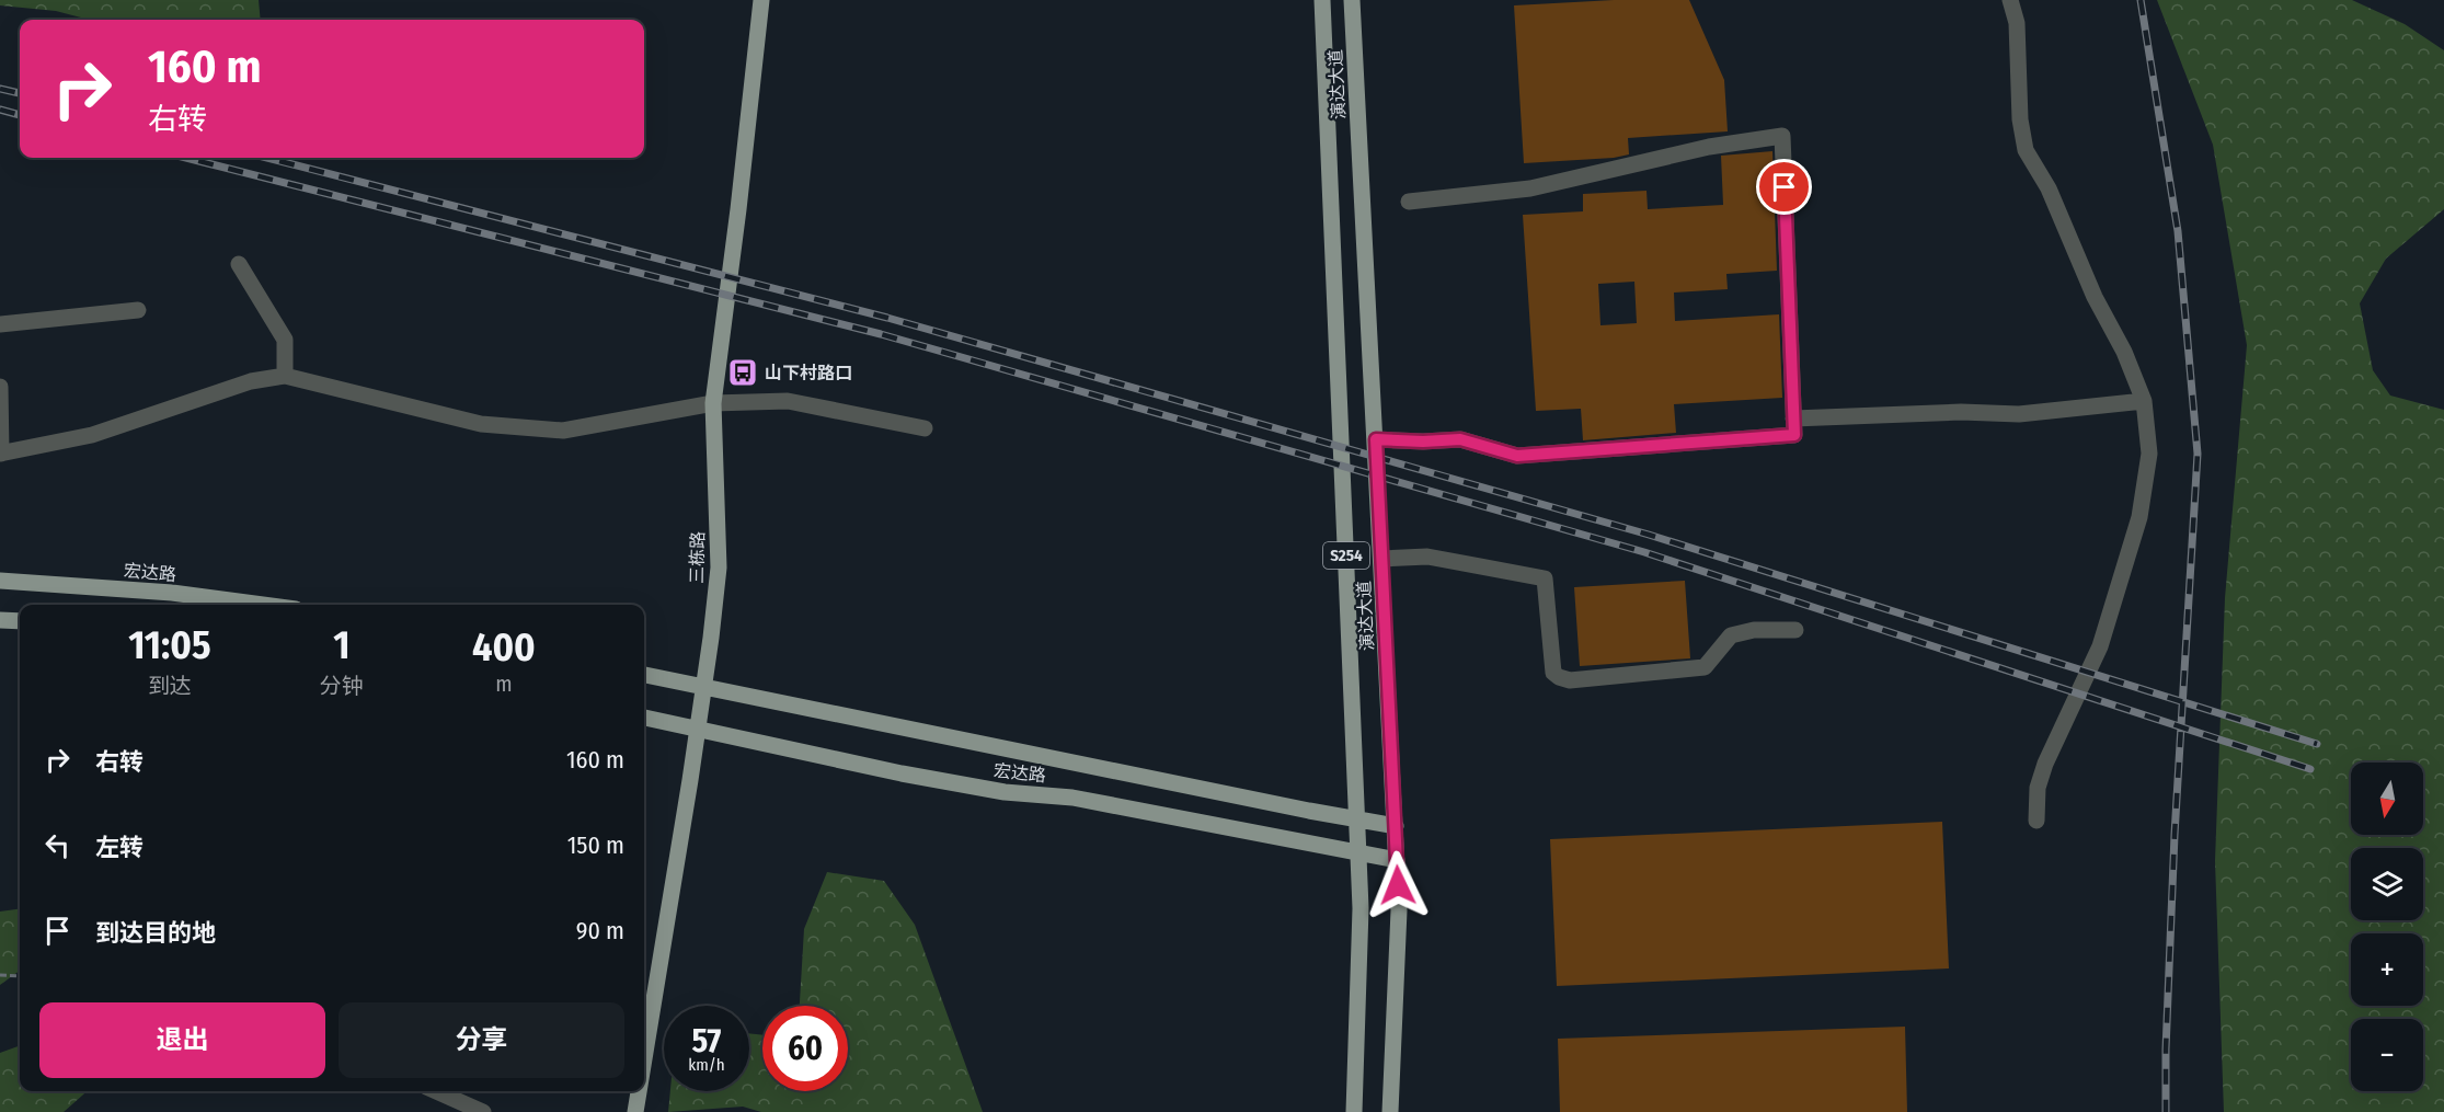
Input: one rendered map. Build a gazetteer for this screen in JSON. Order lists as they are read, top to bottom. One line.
{"streets":{"main road":["演达大道","S254","三栋路","宏达路"]},"crossings":[["演达大道","宏达路"],["三栋路","宏达路"]],"places":{"bus stop":["山下村路口"]},"north":"bottom","page":{"turn":["160 m","右转"],"eta":["11:05","到达","1","分钟","400","m"],"list":[{"name":"右转","value":"160 m"},{"name":"左转","value":"150 m"},{"name":"到达目的地","value":"90 m"}],"map_buttons":["+","−"],"buttons":["退出","分享"],"speed":"57 km/h","limit":"60"}}
